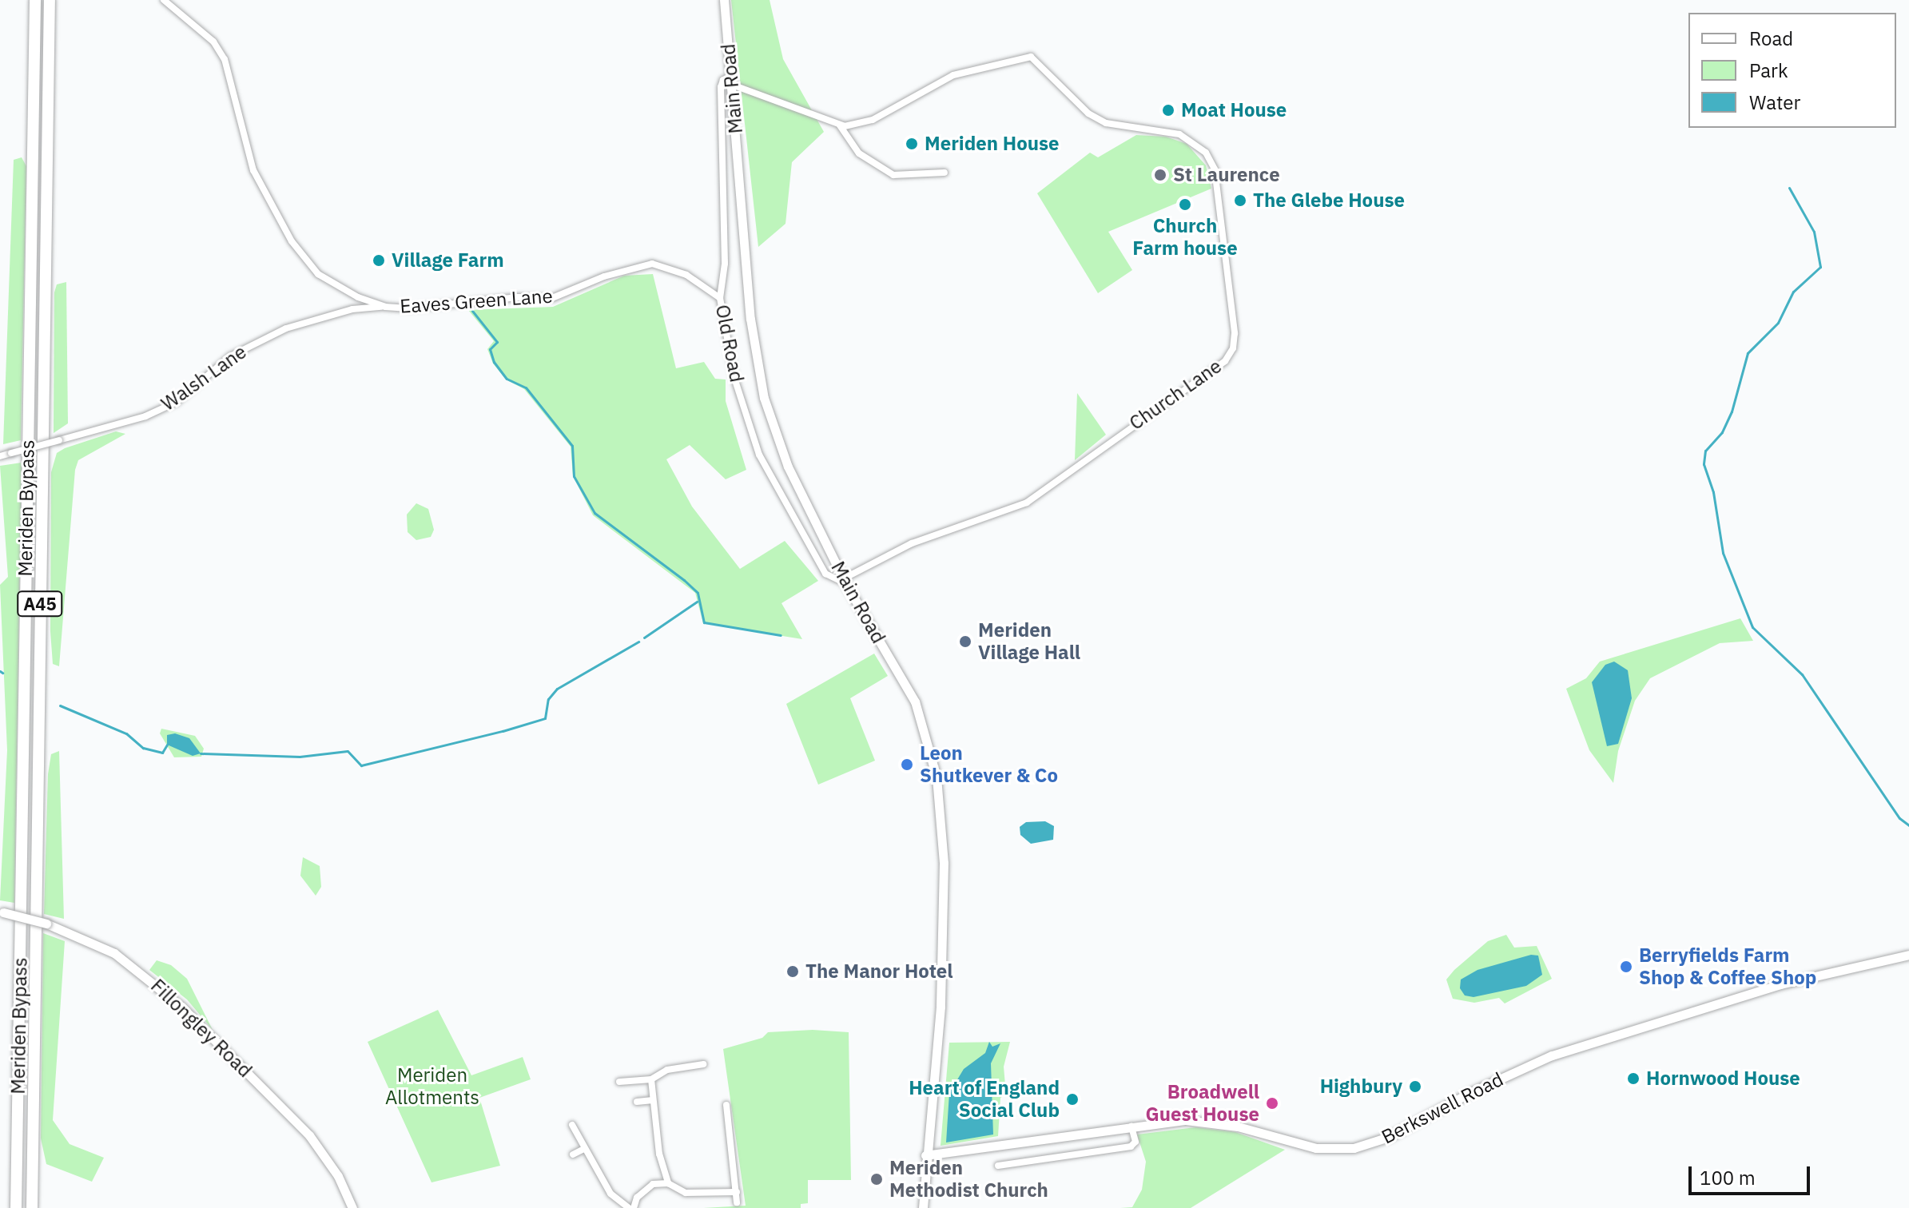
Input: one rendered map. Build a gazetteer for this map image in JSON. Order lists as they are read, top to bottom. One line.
{"streets":{"highway":["Meriden Bypass","A45"],"main road":["Main Road","Fillongley Road","Berkswell Road"],"street":["Eaves Green Lane","Old Road","Walsh Lane","Church Lane"]},"crossings":[["Main Road","Old Road"],["Main Road","Church Lane"],["Main Road","Berkswell Road"],["Eaves Green Lane","Old Road"],["Eaves Green Lane","Walsh Lane"],["Old Road","Church Lane"]],"parks":["Meriden Allotments"],"places":["Moat House","Meriden House","St Laurence","The Glebe House","Church Farm house","Village Farm","Meriden Village Hall","Leon Shutkever & Co","Berryfields Farm Shop & Coffee Shop","The Manor Hotel","Hornwood House","Highbury","Heart of England Social Club","Broadwell Guest House","Meriden Methodist Church"],"legend":["Road","Park","Water"],"scale_bar":"100 m"}
